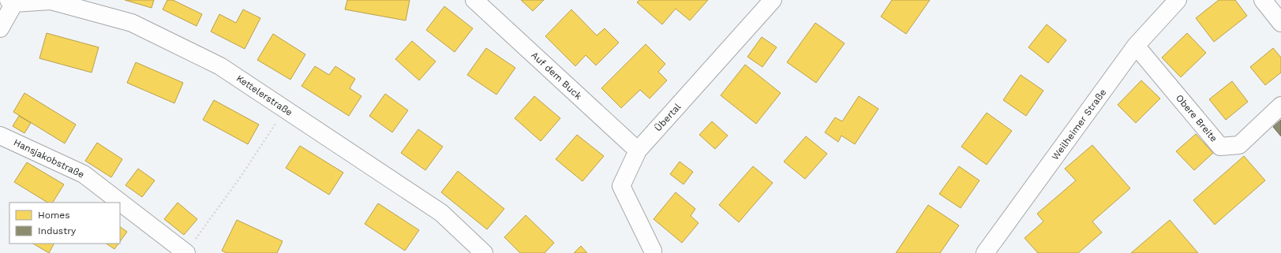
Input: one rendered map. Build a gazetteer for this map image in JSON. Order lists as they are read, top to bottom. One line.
{"streets":{"street":["Auf dem Buck","Kettelerstraße","Übertal","Obere Breite","Weilheimer Straße","Hansjakobstraße"]},"crossings":[["Auf dem Buck","Übertal"],["Obere Breite","Weilheimer Straße"]],"legend":["Homes","Industry"]}
